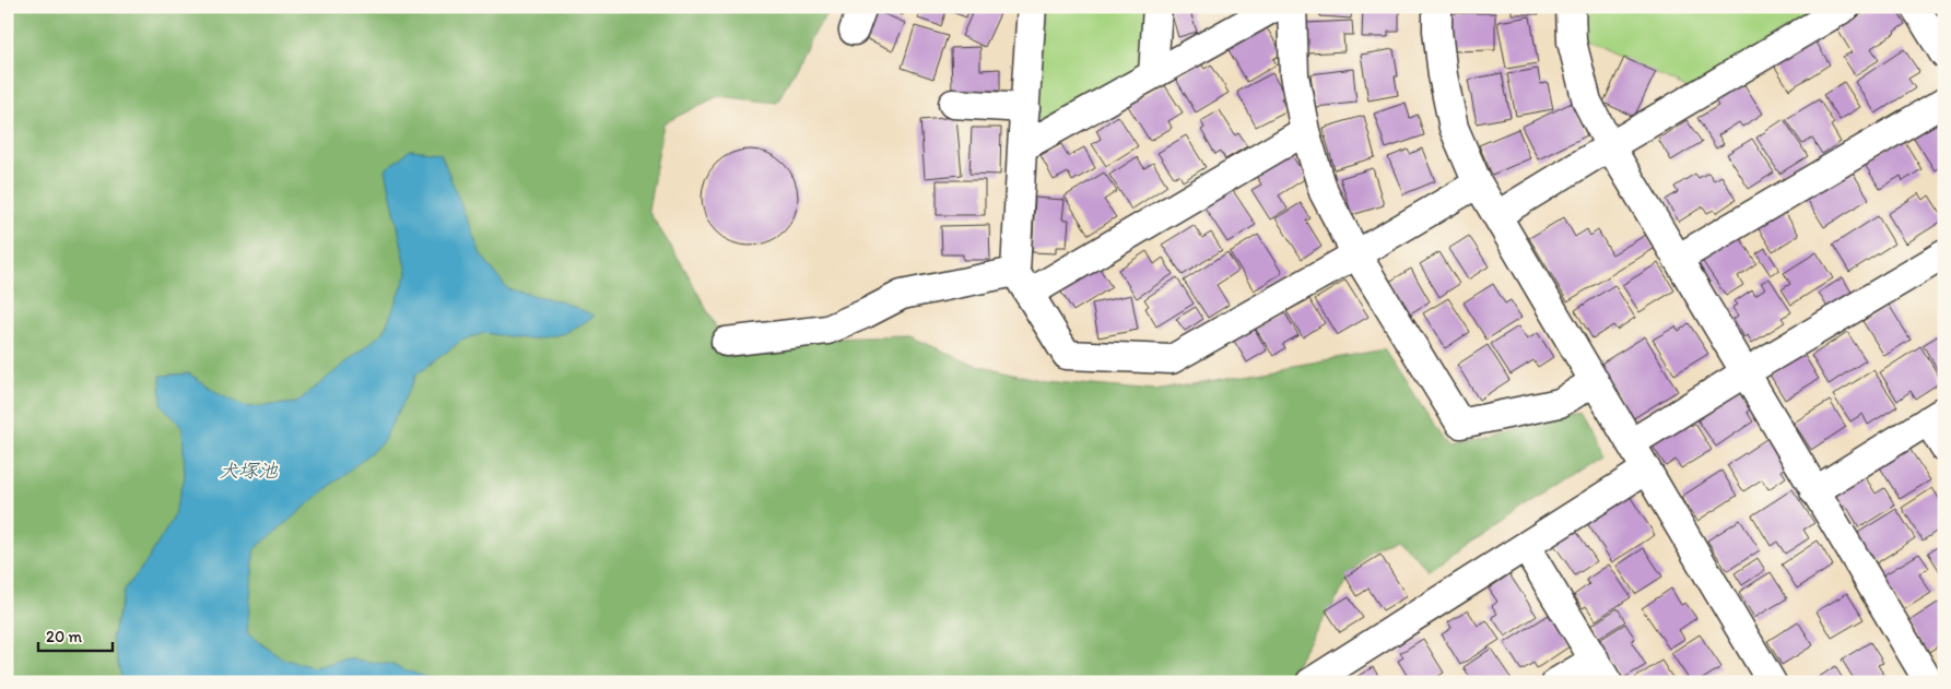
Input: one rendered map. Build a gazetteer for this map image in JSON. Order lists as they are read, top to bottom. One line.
{"water":["犬塚池"],"scale_bar":"20 m"}
